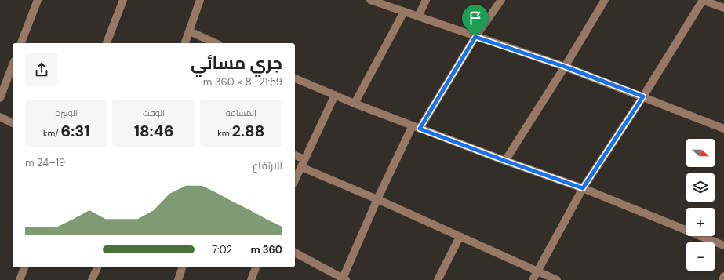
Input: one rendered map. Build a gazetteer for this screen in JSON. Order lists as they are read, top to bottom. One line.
{"north":"right","page":{"heading":["جري مسائي","21:59 · 8 × 360 m"],"stats":[["المسافة","2.88 km"],["الوقت","18:46"],["الوتيرة","6:31 /km"]],"map_buttons":["+","−"],"chart":["الارتفاع","19–24 m"],"list":[{"name":"360 m","note":"7:02"}]}}
